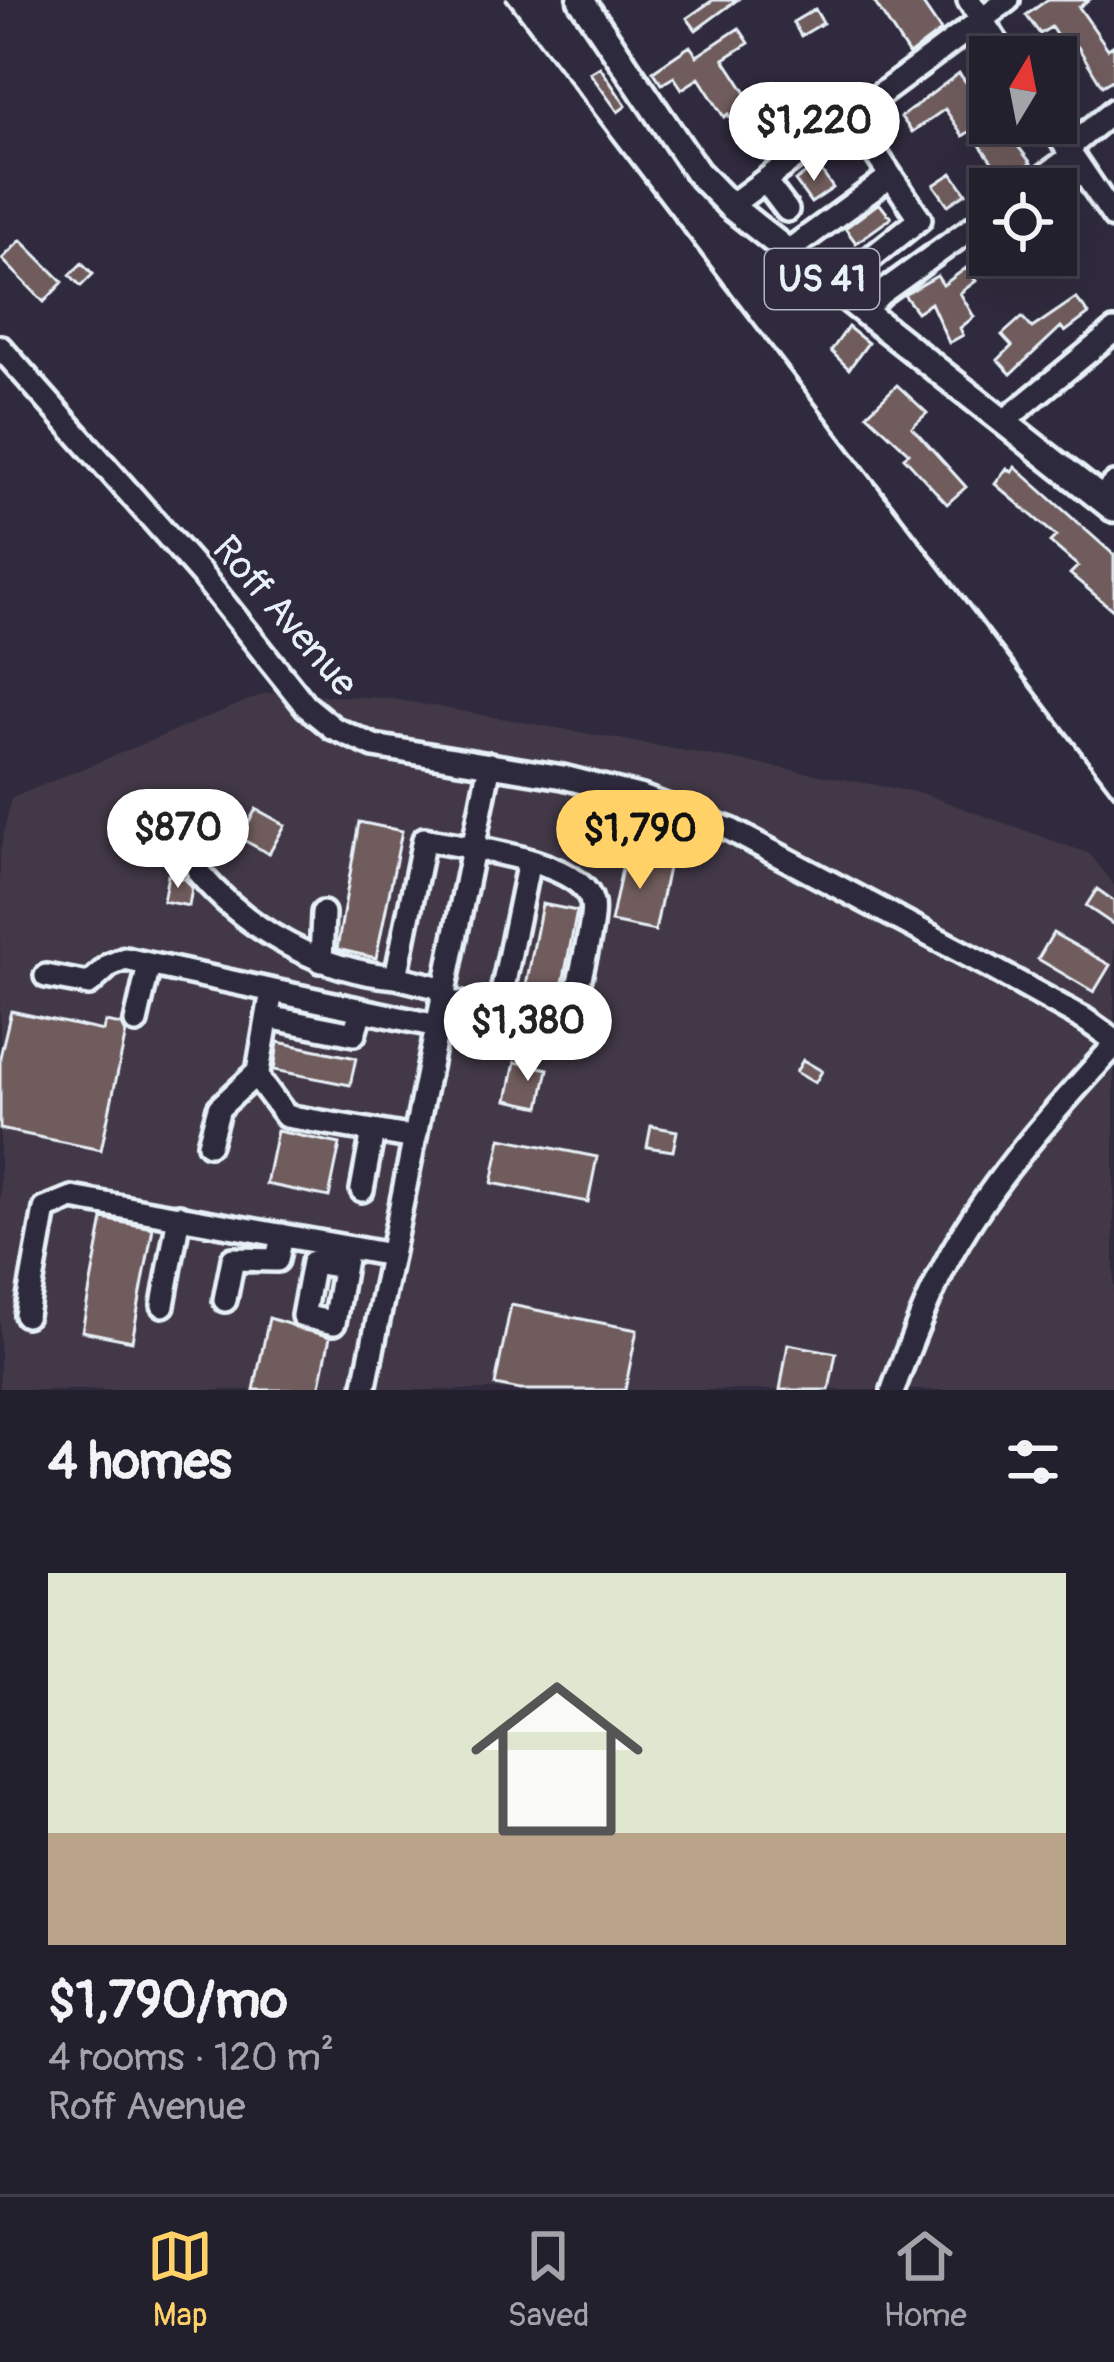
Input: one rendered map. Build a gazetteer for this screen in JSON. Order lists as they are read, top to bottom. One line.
{"streets":{"main road":["US 41"],"street":["Roff Avenue"]},"north":"top","page":{"price":["$1,220","$870","$1,790","$1,380"],"heading":"4 homes","list":[{"name":"$1,790/mo","note":"4 rooms · 120 m² · Roff Avenue"}],"tabs":["Map","Saved","Home"]}}
